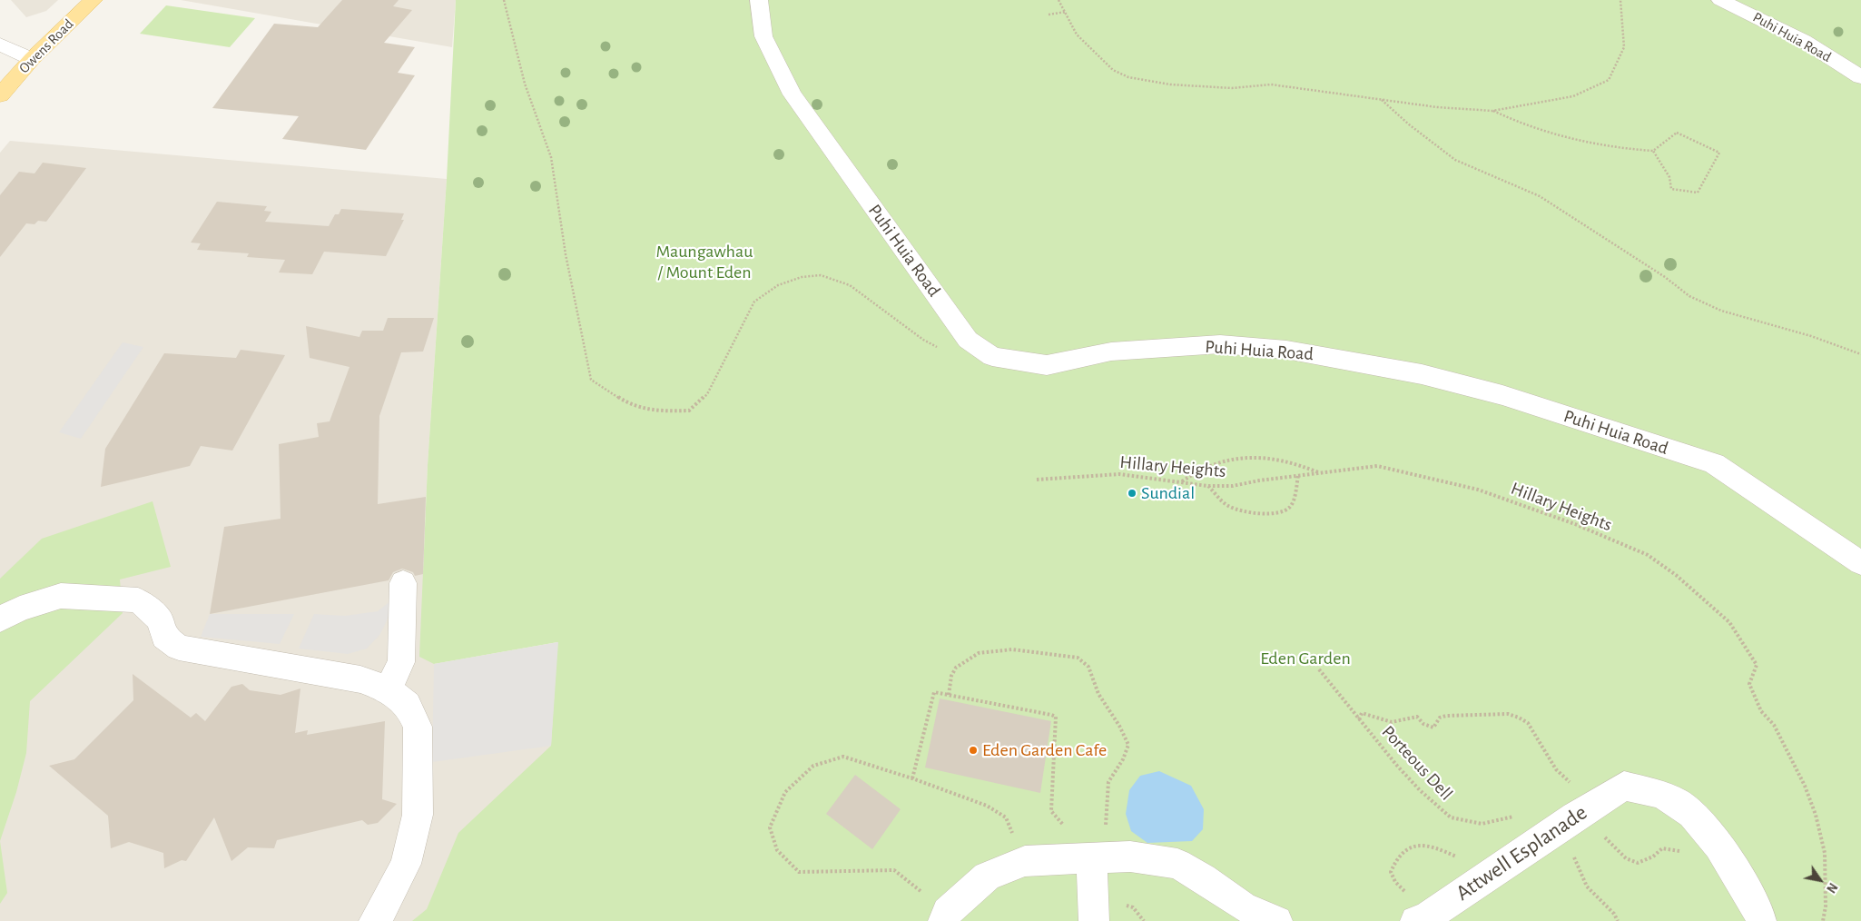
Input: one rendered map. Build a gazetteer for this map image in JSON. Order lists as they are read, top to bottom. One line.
{"streets":{"main road":["Owens Road"],"street":["Puhi Huia Road","Attwell Esplanade"],"path":["Hillary Heights","Porteous Dell"]},"crossings":[["Porteous Dell","Attwell Esplanade"]],"parks":["Maungawhau / Mount Eden","Eden Garden"],"places":["Sundial","Eden Garden Cafe"],"north":"bottom right"}
